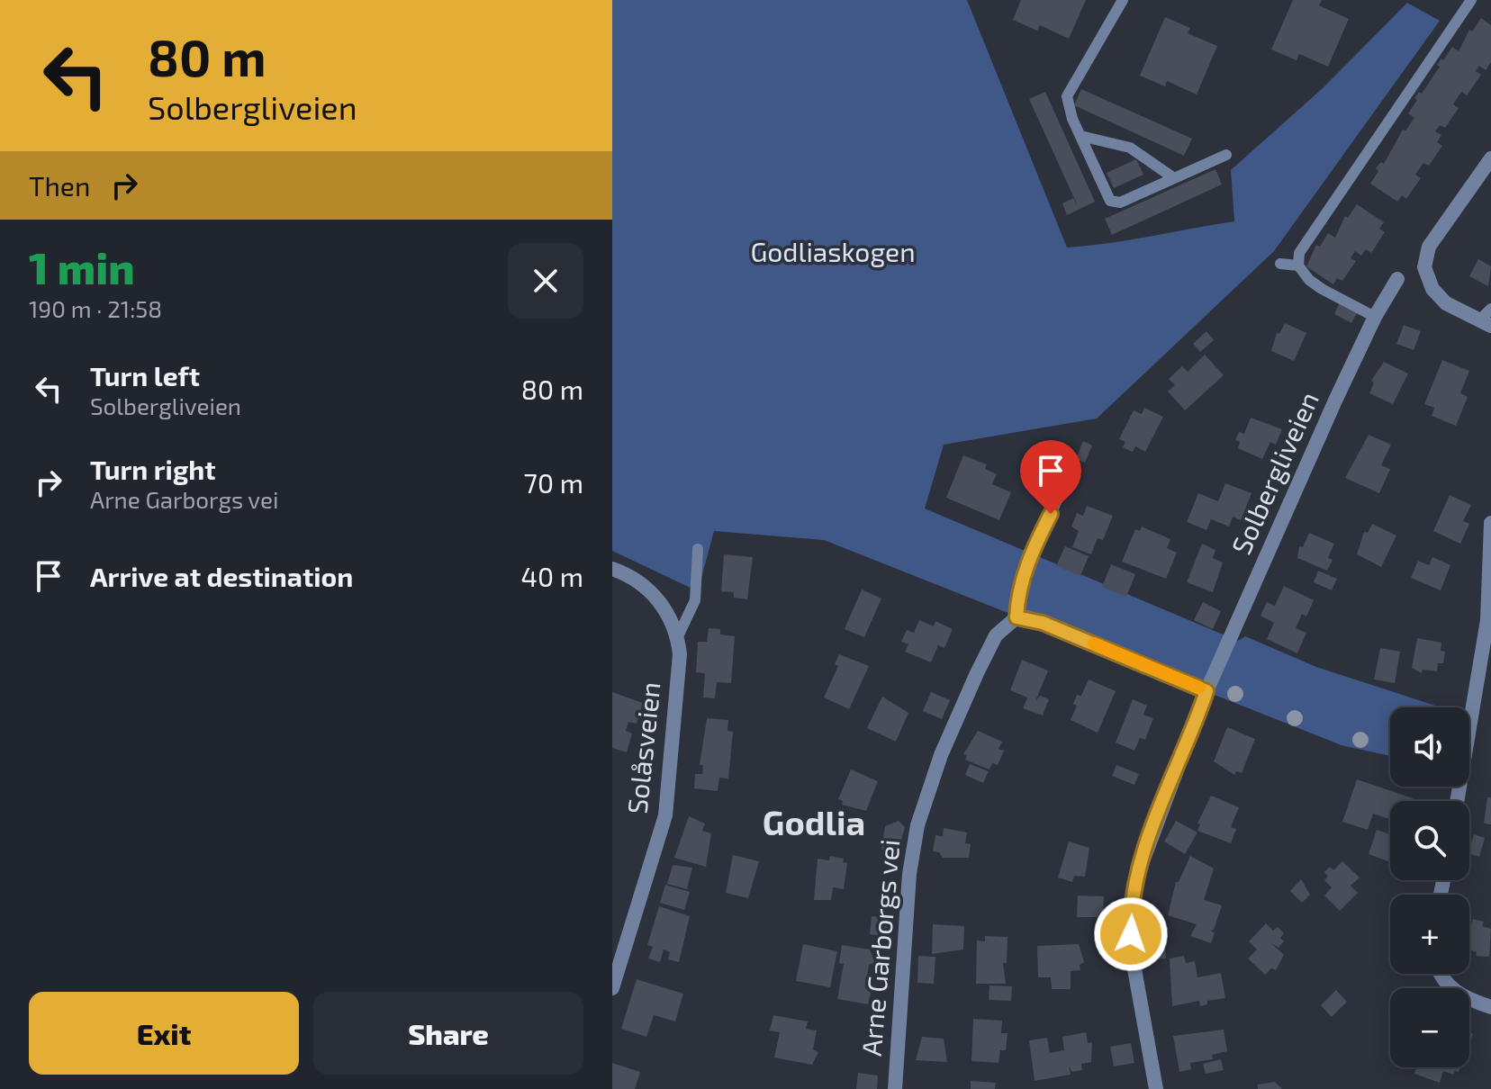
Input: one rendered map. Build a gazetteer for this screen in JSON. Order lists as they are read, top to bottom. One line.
{"streets":{"street":["Solbergliveien","Solåsveien","Arne Garborgs vei"]},"districts":["Godlia"],"parks":["Godliaskogen"],"page":{"turn":["80 m","Solbergliveien"],"then":"Then","heading":["1 min","190 m · 21:58"],"list":[{"name":"Turn left","note":"Solbergliveien","value":"80 m"},{"name":"Turn right","note":"Arne Garborgs vei","value":"70 m"},{"name":"Arrive at destination","value":"40 m"}],"map_buttons":["+","−"],"buttons":["Exit","Share"]}}
